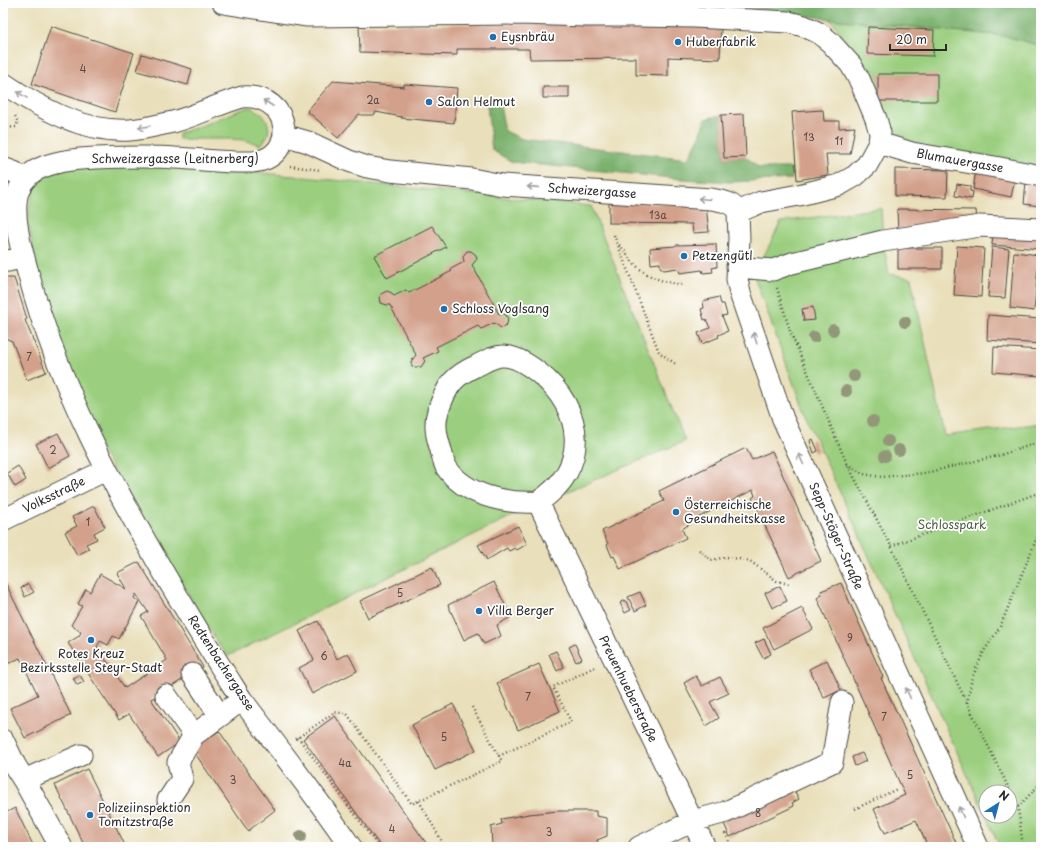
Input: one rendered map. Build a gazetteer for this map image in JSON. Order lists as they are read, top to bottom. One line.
{"streets":{"street":["Schweizergasse (Leitnerberg)","Blumauergasse","Schweizergasse","Volksstraße","Sepp-Stöger-Straße","Redtenbachergasse","Preuenhueberstraße"]},"crossings":[["Schweizergasse (Leitnerberg)","Schweizergasse"],["Schweizergasse (Leitnerberg)","Redtenbachergasse"],["Schweizergasse","Sepp-Stöger-Straße"],["Volksstraße","Redtenbachergasse"]],"one_way":["Sepp-Stöger-Straße"],"parks":["Schlosspark"],"places":["Eysnbräu","Huberfabrik","Salon Helmut","Petzengütl","Schloss Voglsang","Österreichische Gesundheitskasse","Villa Berger","Rotes Kreuz Bezirksstelle Steyr-Stadt","Polizeiinspektion Tomitzstraße"],"house_numbers":["4","2a","13","11","13a","7","2","1","5","9","6","7","7","5","4a","5","3","8","4","3"],"scale_bar":"20 m","north":"top right"}
